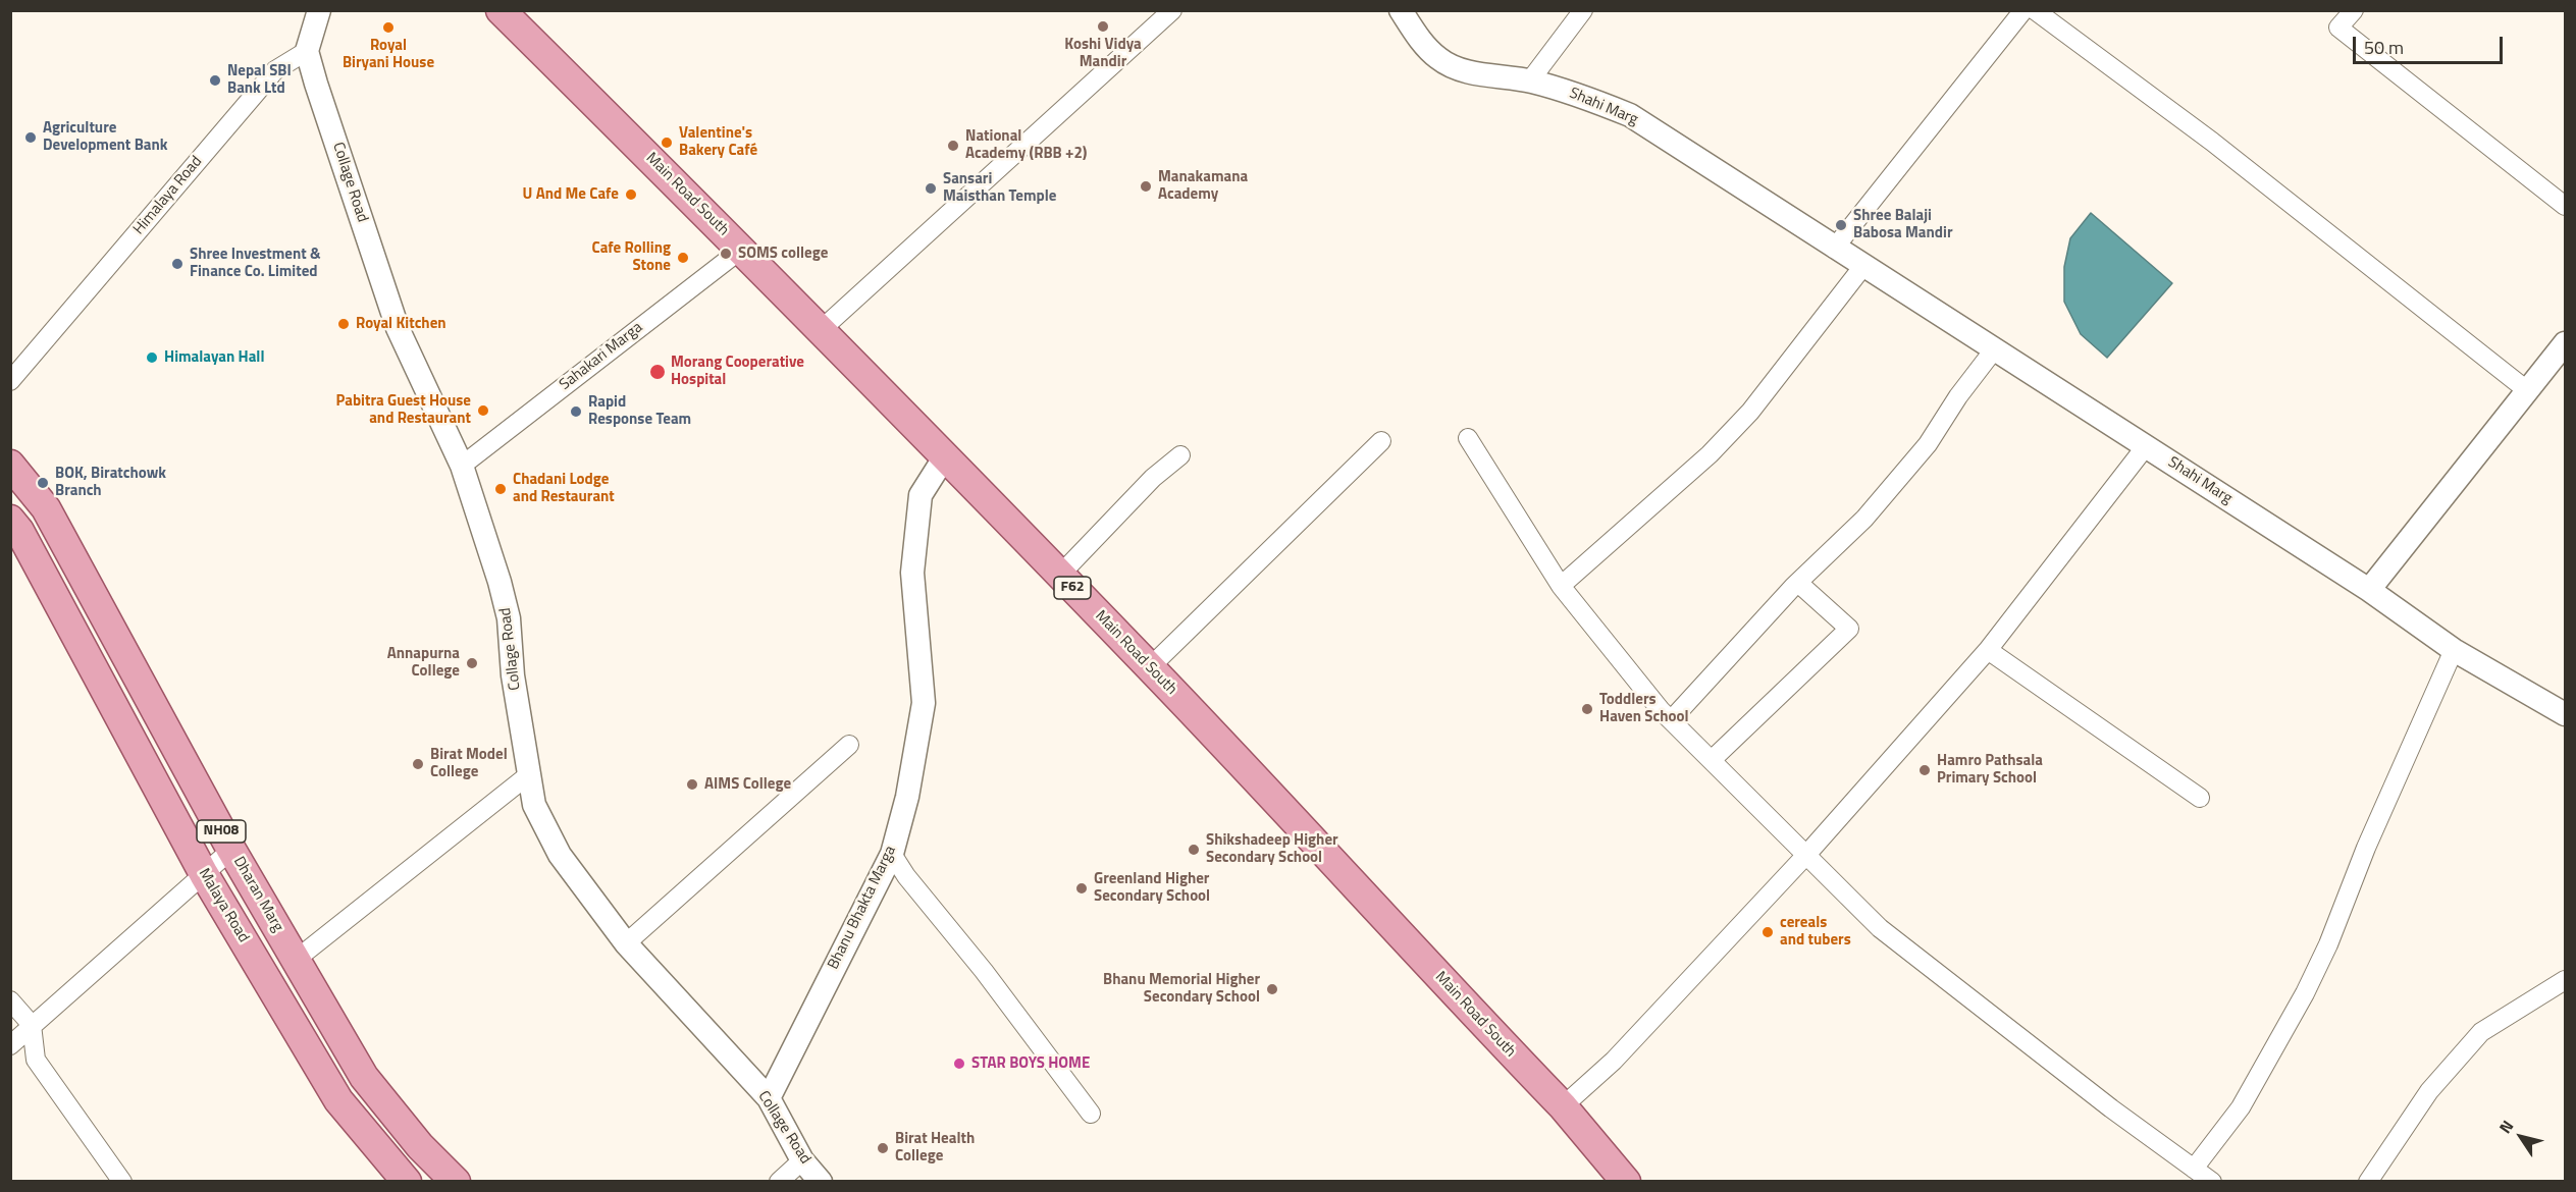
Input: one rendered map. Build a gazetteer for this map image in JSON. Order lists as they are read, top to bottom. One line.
{"streets":{"main road":["Main Road South","F62","NH08","Dharan Marg","Malaya Road"],"street":["Shahi Marg","Collage Road","Himalaya Road","Sahakari Marga","Bhanu Bhakta Marga"]},"crossings":[["Collage Road","Himalaya Road"],["Collage Road","Sahakari Marga"],["Collage Road","Bhanu Bhakta Marga"],["Main Road South","Sahakari Marga"],["Main Road South","Bhanu Bhakta Marga"]],"places":["Koshi Vidya Mandir","Royal Biryani House","Nepal SBI Bank Ltd","Agriculture Development Bank","Valentine's Bakery Café","National Academy (RBB +2)","Manakamana Academy","Sansari Maisthan Temple","U And Me Cafe","Shree Balaji Babosa Mandir","SOMS college","Cafe Rolling Stone","Shree Investment & Finance Co. Limited","Royal Kitchen","Himalayan Hall","Morang Cooperative Hospital","Pabitra Guest House and Restaurant","Rapid Response Team","BOK, Biratchowk Branch","Chadani Lodge and Restaurant","Annapurna College","Toddlers Haven School","Birat Model College","Hamro Pathsala Primary School","AIMS College","Shikshadeep Higher Secondary School","Greenland Higher Secondary School","cereals and tubers","Bhanu Memorial Higher Secondary School","STAR BOYS HOME","Birat Health College"],"scale_bar":"50 m","north":"top left"}
